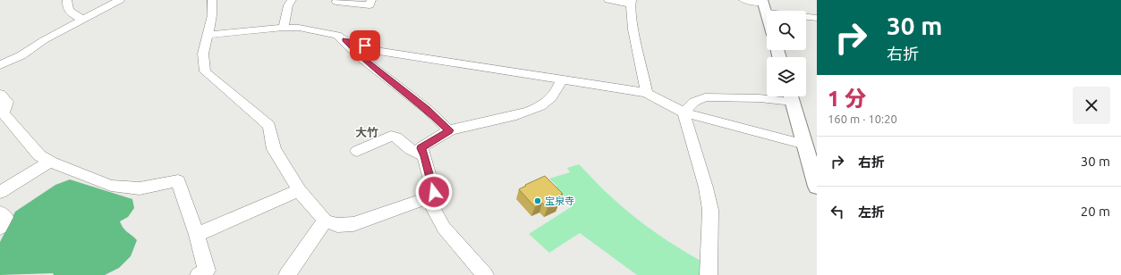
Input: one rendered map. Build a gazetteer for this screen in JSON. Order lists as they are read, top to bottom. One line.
{"districts":["大竹"],"places":["宝泉寺"],"page":{"turn":["30 m","右折"],"heading":["1 分","160 m · 10:20"],"list":[{"name":"右折","value":"30 m"},{"name":"左折","value":"20 m"}]}}
